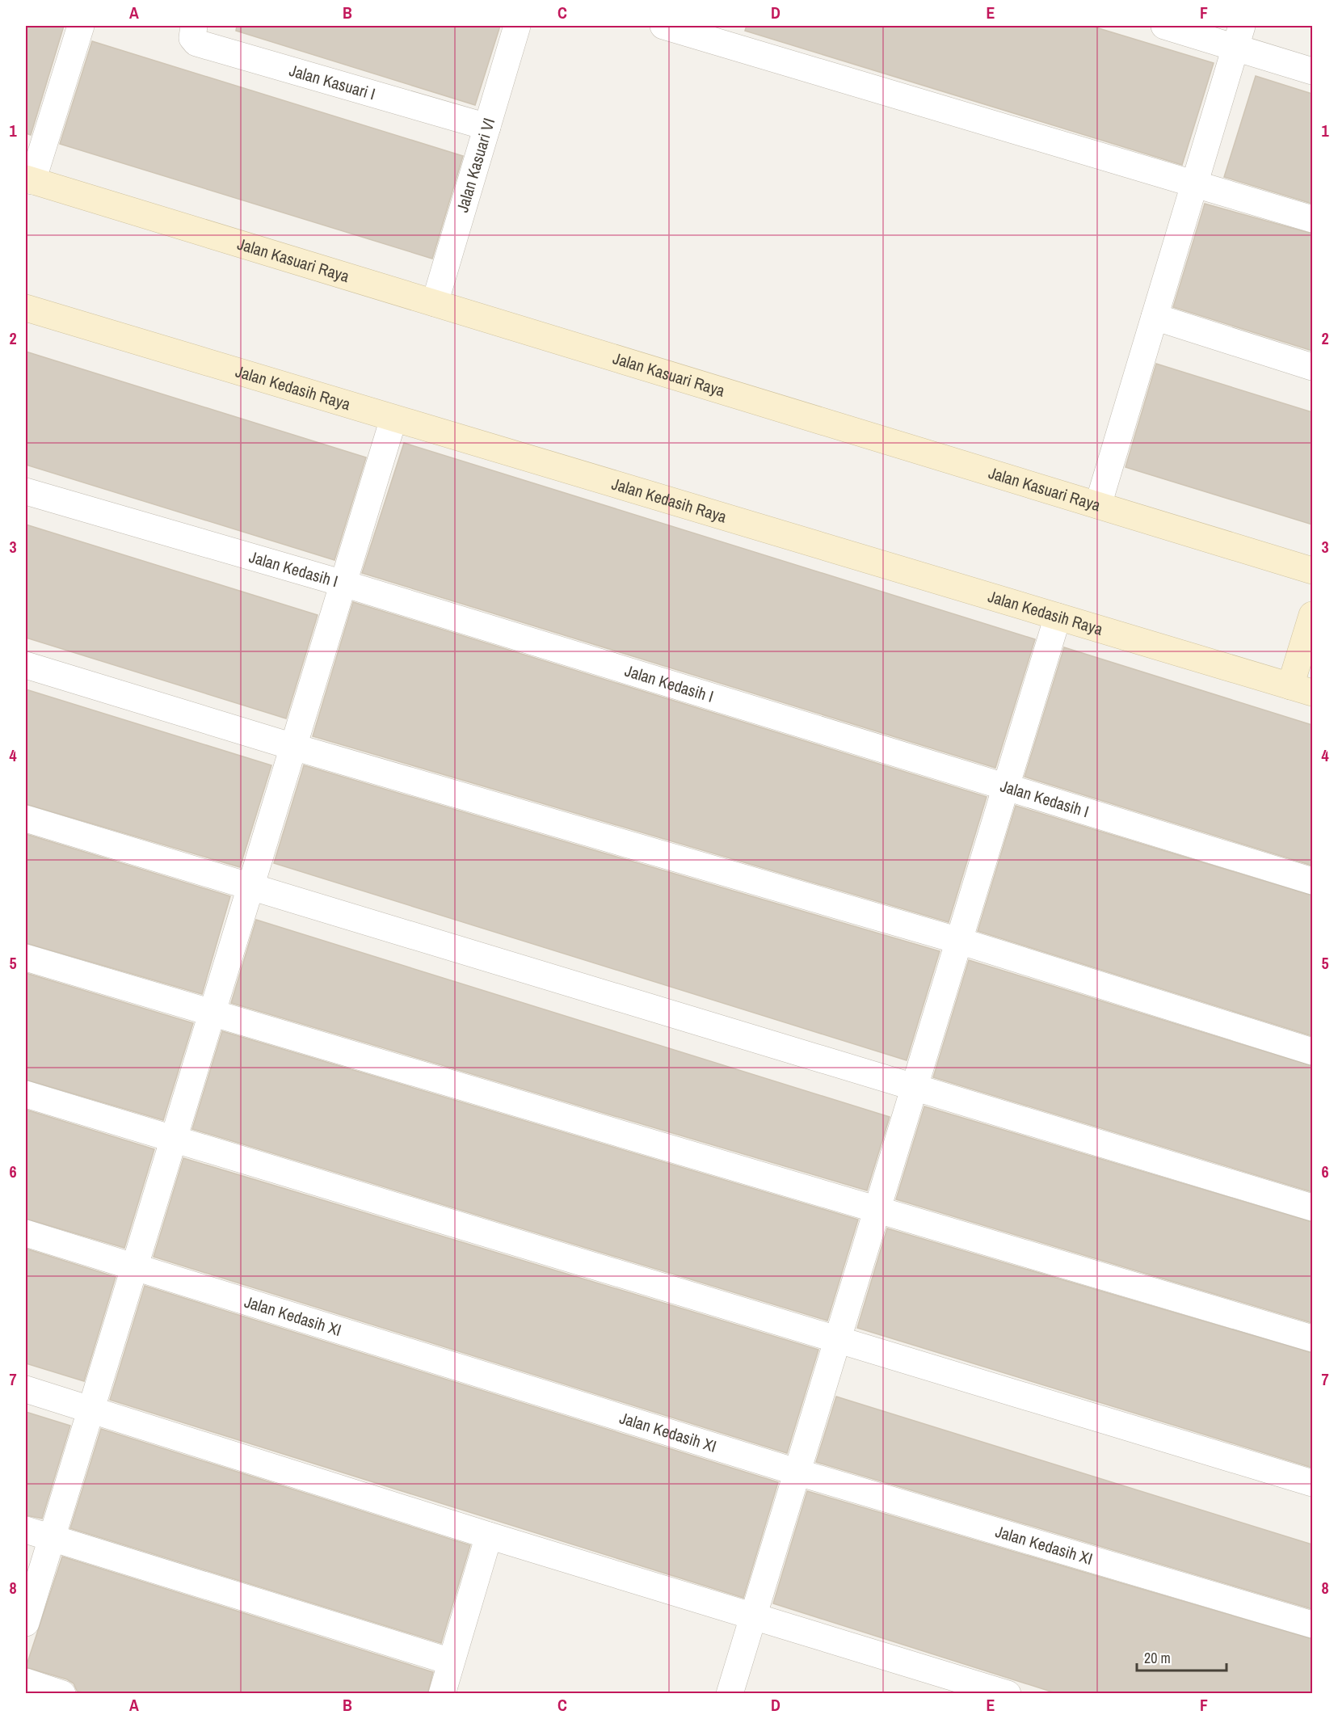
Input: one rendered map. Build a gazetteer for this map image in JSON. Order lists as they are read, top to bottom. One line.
{"streets":{"main road":["Jalan Kasuari Raya","Jalan Kedasih Raya"],"street":["Jalan Kasuari I","Jalan Kasuari VI","Jalan Kedasih I","Jalan Kedasih XI"]},"crossings":[["Jalan Kasuari I","Jalan Kasuari VI"],["Jalan Kasuari VI","Jalan Kasuari Raya"]],"scale_bar":"20 m","grid":{"columns":["A","B","C","D","E","F"],"rows":["1","2","3","4","5","6","7","8"]}}
